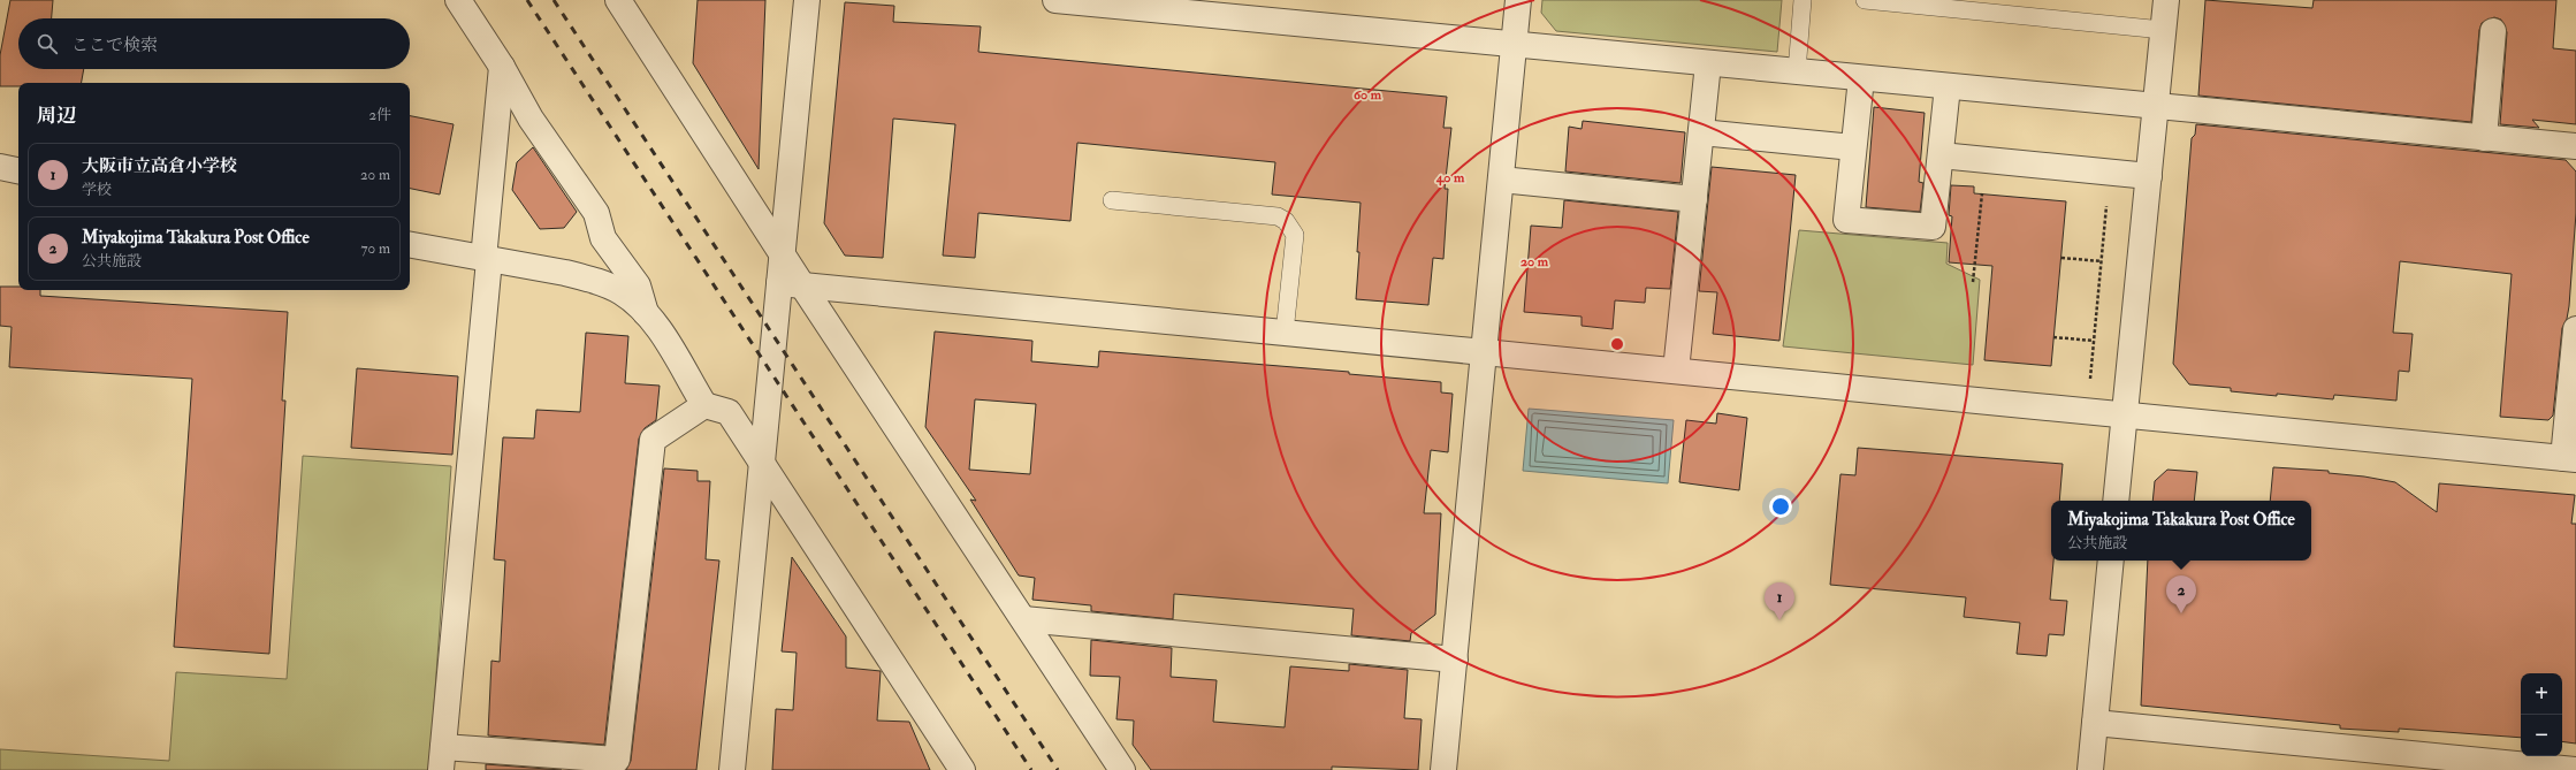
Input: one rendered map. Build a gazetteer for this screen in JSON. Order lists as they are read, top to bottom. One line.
{"page":{"search":"ここで検索","heading":["周辺","2件"],"list":[{"mark":"1","name":"大阪市立高倉小学校","note":"学校","value":"20 m"},{"mark":"2","name":"Miyakojima Takakura Post Office","note":"公共施設","value":"70 m"}],"popup":["Miyakojima Takakura Post Office","公共施設"],"pins":["2","1"],"map_buttons":["+","−"]},"rings":["60 m","40 m","20 m"]}
